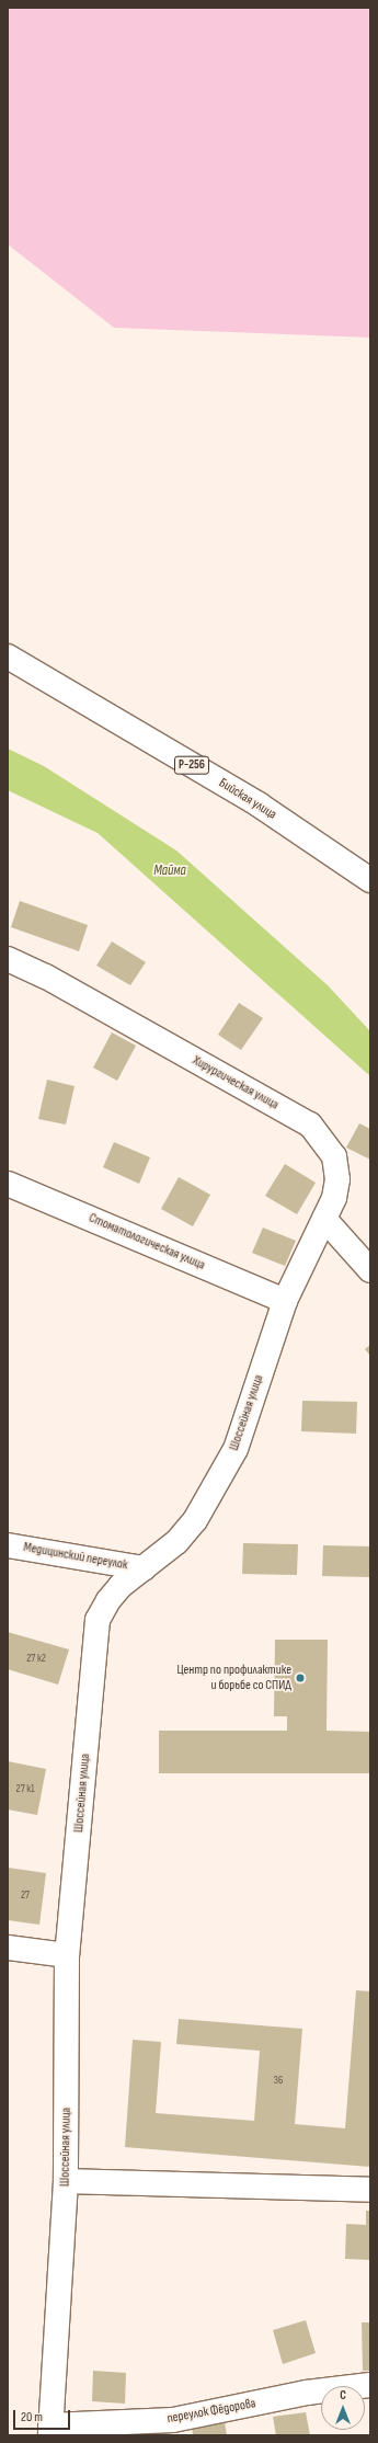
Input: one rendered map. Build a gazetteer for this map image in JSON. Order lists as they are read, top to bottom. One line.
{"streets":{"street":["Р-256","Бийская улица","Хирургическая улица","Стоматологическая улица","Шоссейная улица","Медицинский переулок","переулок Фёдорова"]},"crossings":[["Хирургическая улица","Шоссейная улица"],["Стоматологическая улица","Шоссейная улица"],["Шоссейная улица","Медицинский переулок"],["Шоссейная улица","переулок Фёдорова"]],"water":["Майма"],"places":["Центр по профилактике и борьбе со СПИД"],"house_numbers":["27 к2","27 к1","27","36"],"scale_bar":"20 m","north":"top"}
